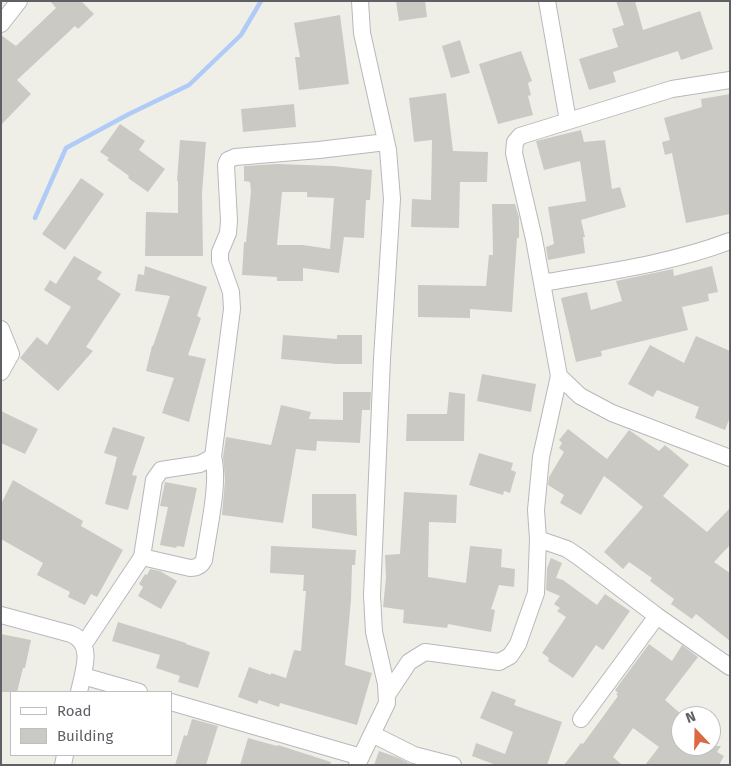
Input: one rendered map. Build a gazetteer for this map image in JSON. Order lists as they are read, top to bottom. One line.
{"legend":["Road","Building"],"north":"top"}
